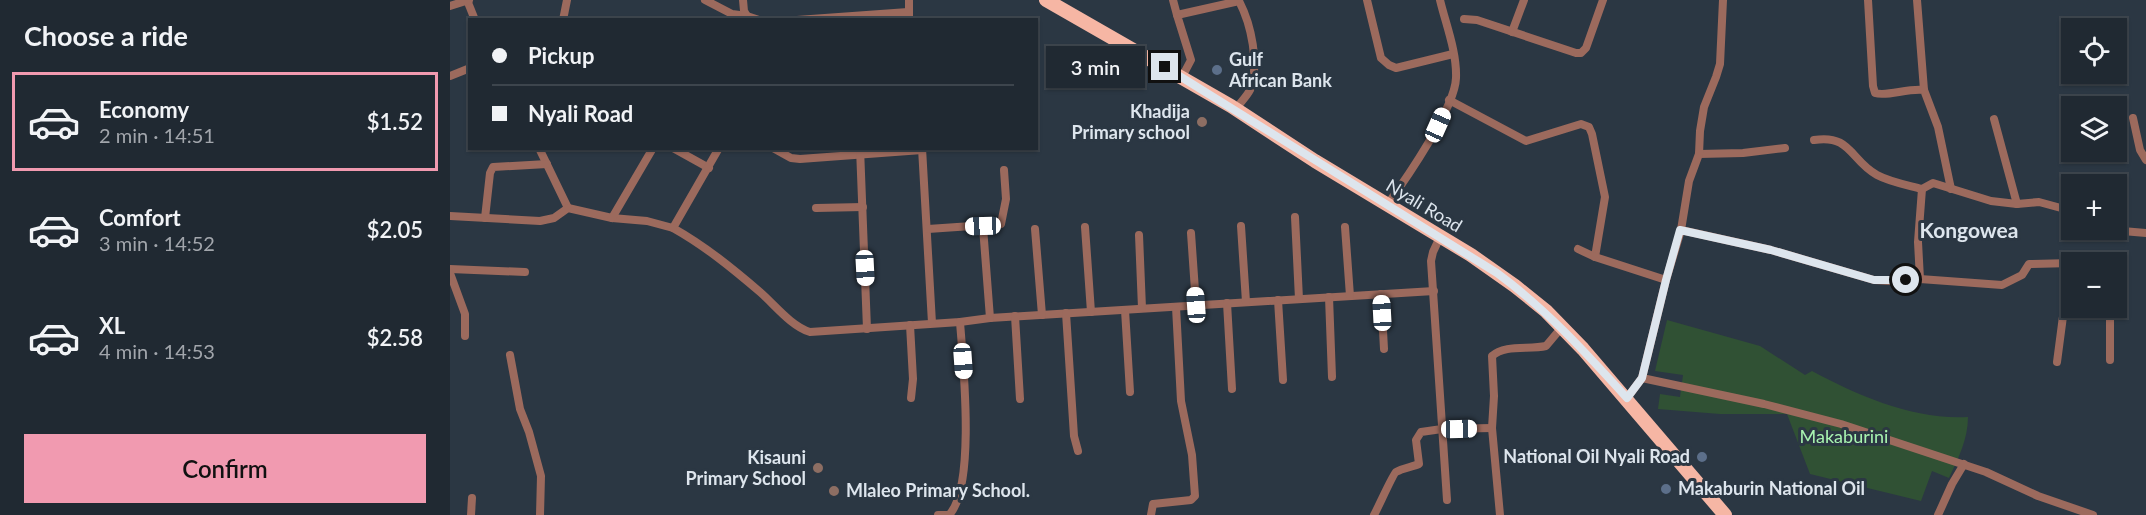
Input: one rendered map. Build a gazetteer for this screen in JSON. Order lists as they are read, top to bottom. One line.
{"streets":{"highway":["Nyali Road"]},"districts":["Kongowea"],"parks":["Makaburini"],"places":["Gulf African Bank","Khadija Primary school","National Oil Nyali Road","Kisauni Primary School","Makaburin National Oil","Mlaleo Primary School."],"page":{"heading":"Choose a ride","map_buttons":["+","−"],"banner":["Pickup","Nyali Road"],"bubble":"3 min","list":[{"name":"Economy","note":"2 min · 14:51","value":"$1.52"},{"name":"Comfort","note":"3 min · 14:52","value":"$2.05"},{"name":"XL","note":"4 min · 14:53","value":"$2.58"}],"buttons":"Confirm"}}
